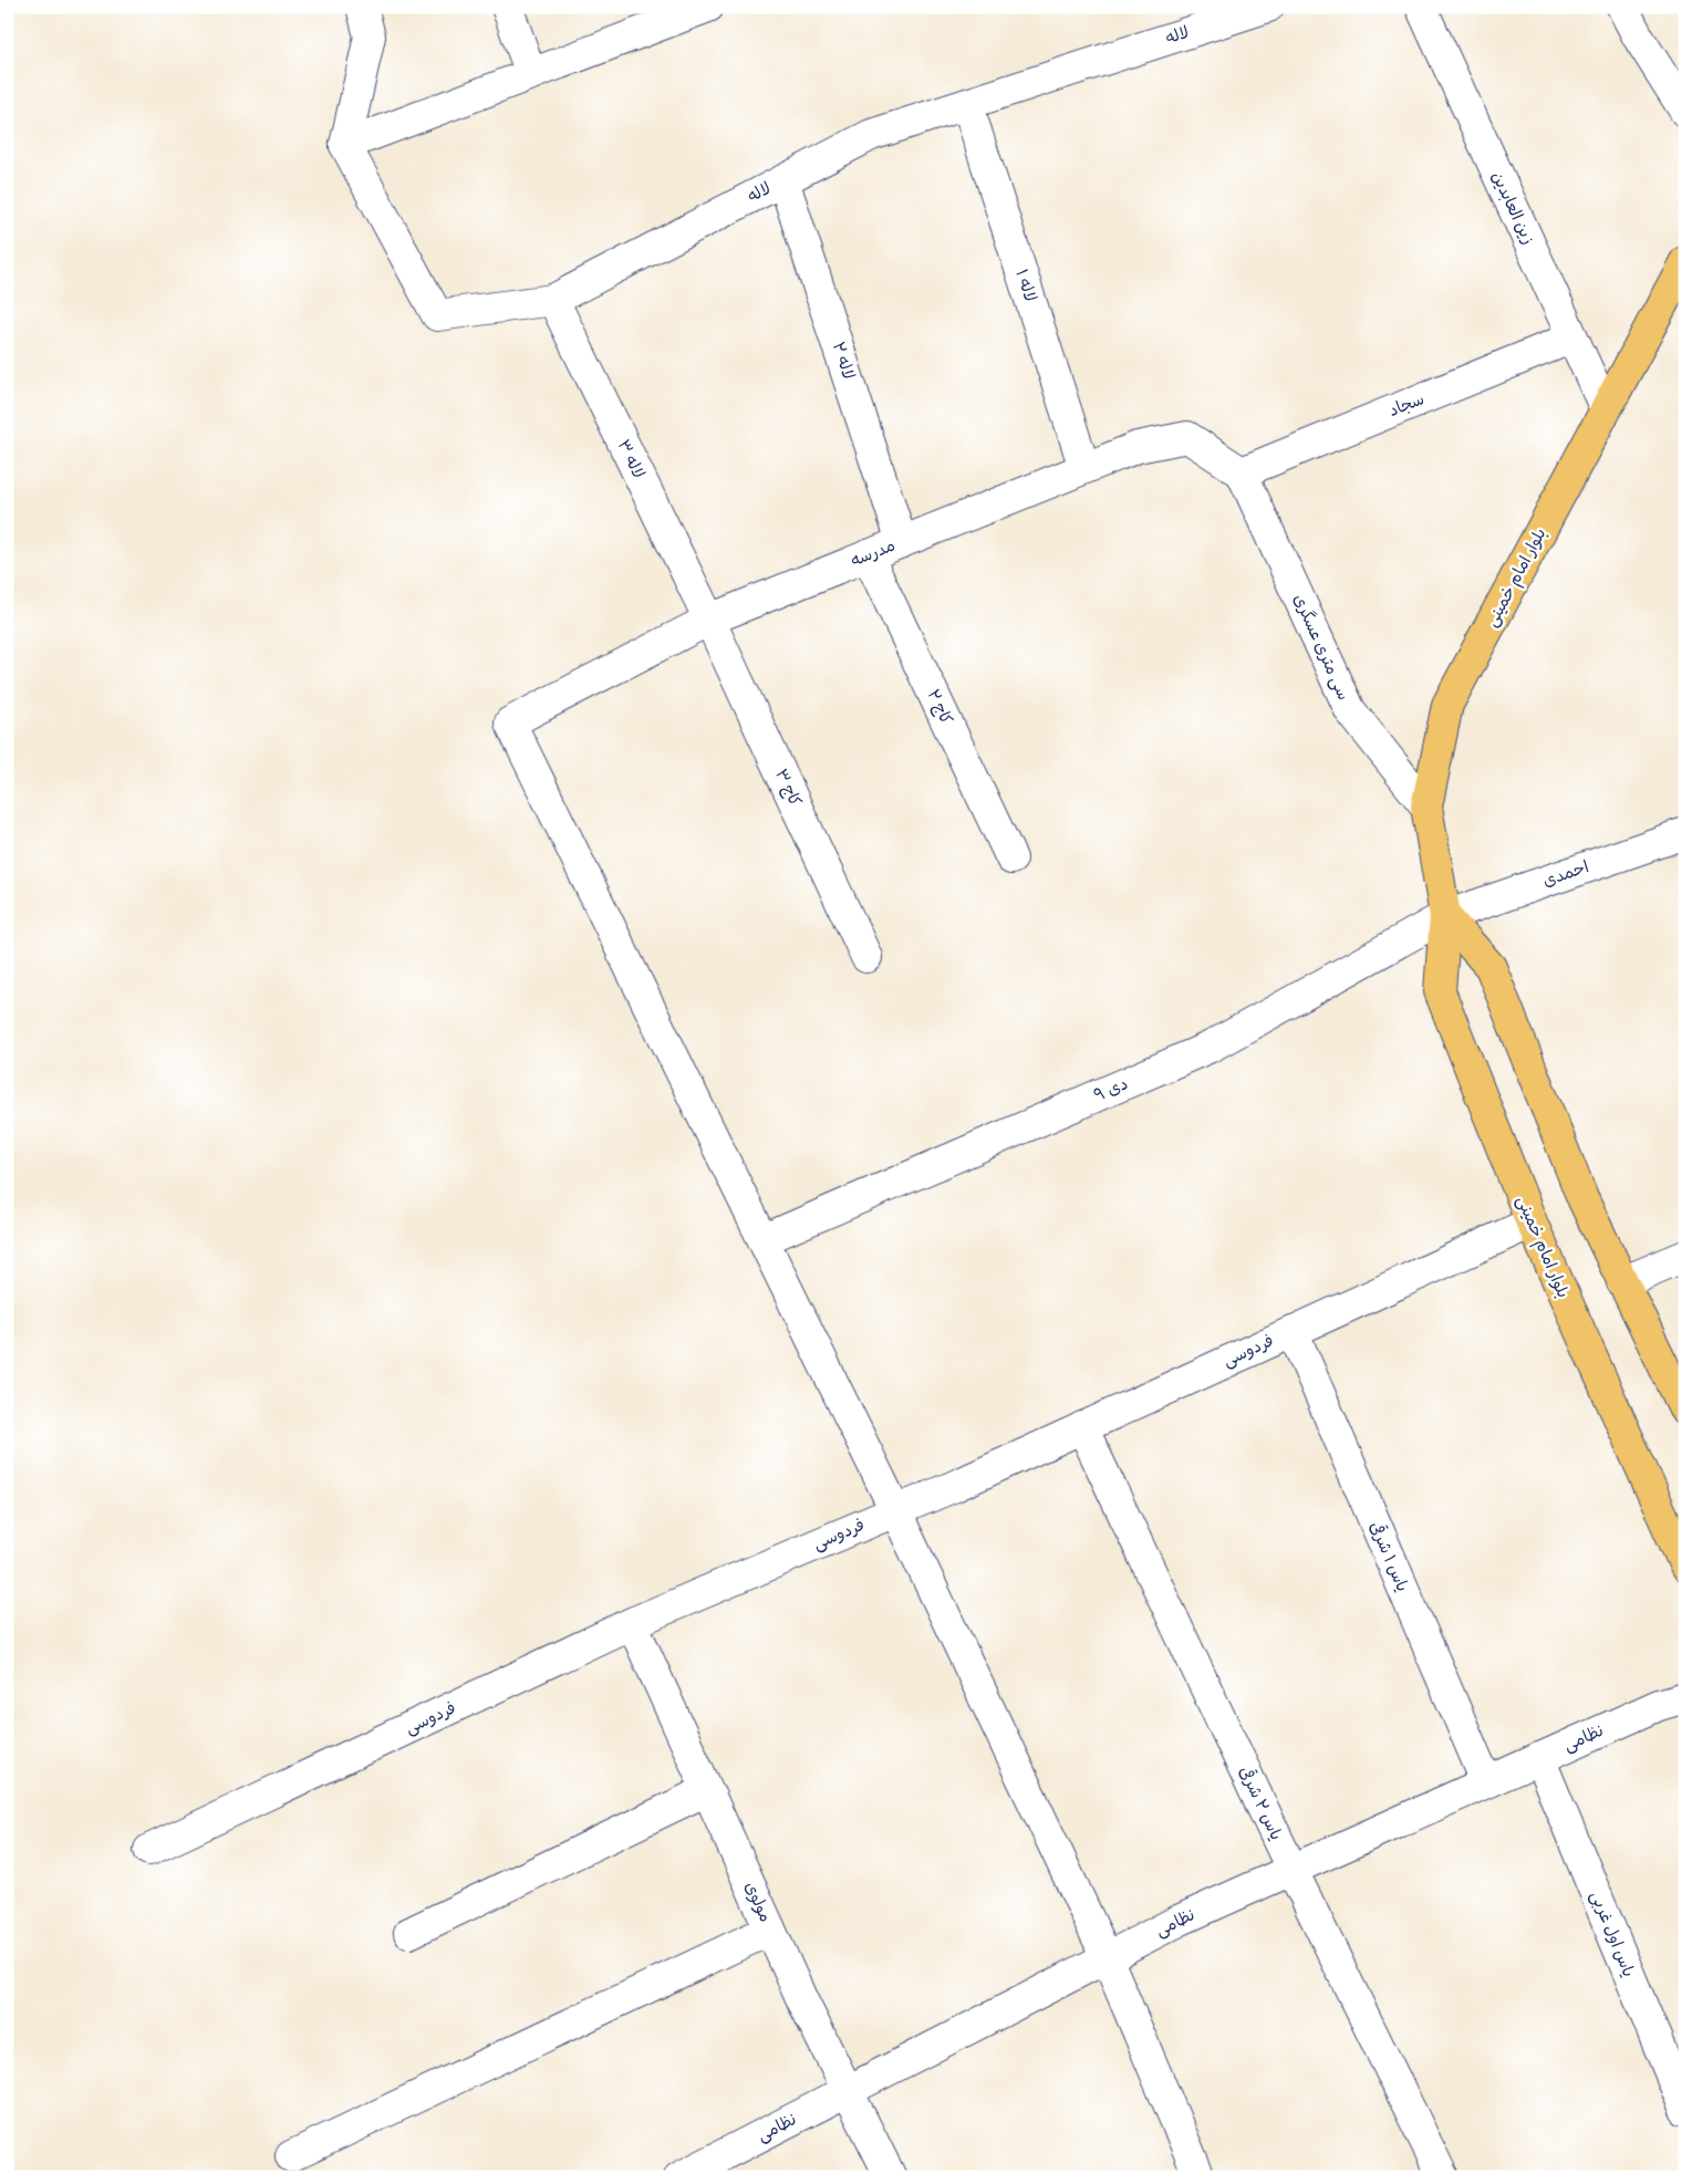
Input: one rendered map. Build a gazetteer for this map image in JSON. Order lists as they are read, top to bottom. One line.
{"streets":{"main road":["بلوار امام خمینی"],"street":["لاله","زین العابدین","لاله ۱","لاله ۲","سجاد","لاله ۳","مدرسه","سی متری عسگری","کاج ۲","کاج ۳","احمدی","۹ دی","فردوسی","یاس ۱ شرقی","نظامی","یاس ۲ شرقی","مولوی","یاس اول غربی"]},"crossings":[["لاله","لاله ۱"],["لاله","لاله ۲"],["لاله","لاله ۳"],["زین العابدین","سجاد"],["زین العابدین","بلوار امام خمینی"],["لاله ۱","مدرسه"],["لاله ۲","مدرسه"],["سجاد","مدرسه"],["سجاد","سی متری عسگری"],["لاله ۳","مدرسه"],["لاله ۳","کاج ۳"],["مدرسه","سی متری عسگری"],["مدرسه","کاج ۲"],["مدرسه","کاج ۳"],["مدرسه","۹ دی"],["بلوار امام خمینی","سی متری عسگری"],["بلوار امام خمینی","احمدی"],["بلوار امام خمینی","۹ دی"],["بلوار امام خمینی","فردوسی"],["احمدی","۹ دی"],["فردوسی","یاس ۱ شرقی"],["فردوسی","یاس ۲ شرقی"],["فردوسی","مولوی"],["یاس ۱ شرقی","نظامی"],["نظامی","یاس ۲ شرقی"],["نظامی","مولوی"],["نظامی","یاس اول غربی"]]}
